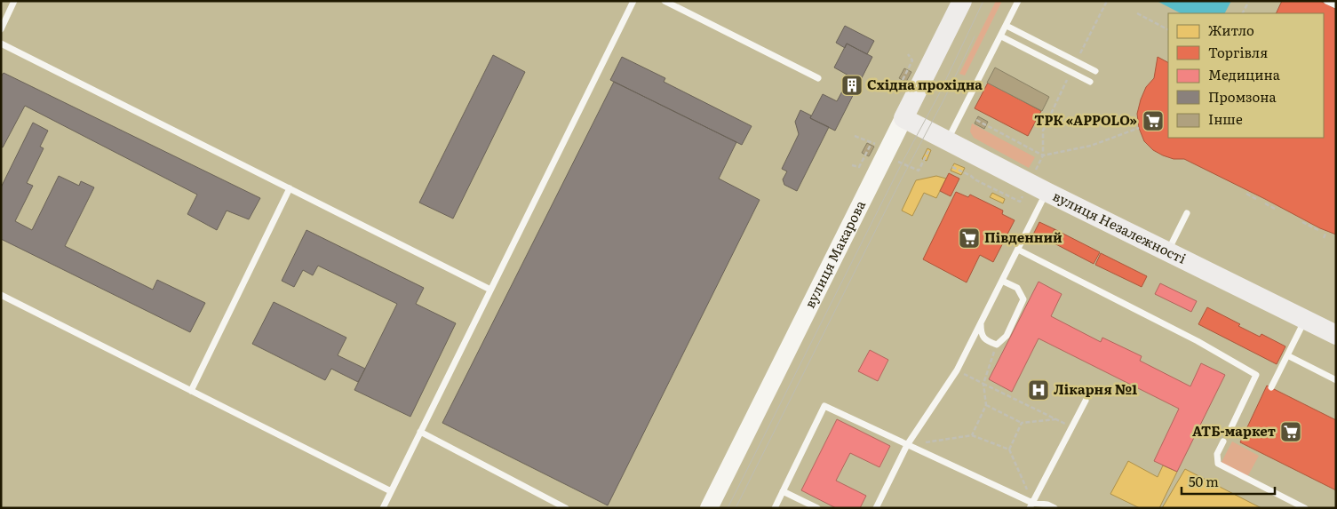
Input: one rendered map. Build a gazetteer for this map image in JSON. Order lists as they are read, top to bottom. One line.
{"streets":{"main road":["вулиця Незалежності","вулиця Макарова"]},"crossings":[["вулиця Незалежності","вулиця Макарова"]],"places":{"building":["Східна прохідна"],"supermarket":["ТРК «APPOLO»","Південний","АТБ-маркет"],"hospital":["Лікарня №1"]},"legend":["Житло","Торгівля","Медицина","Промзона","Інше"],"scale_bar":"50 m"}
